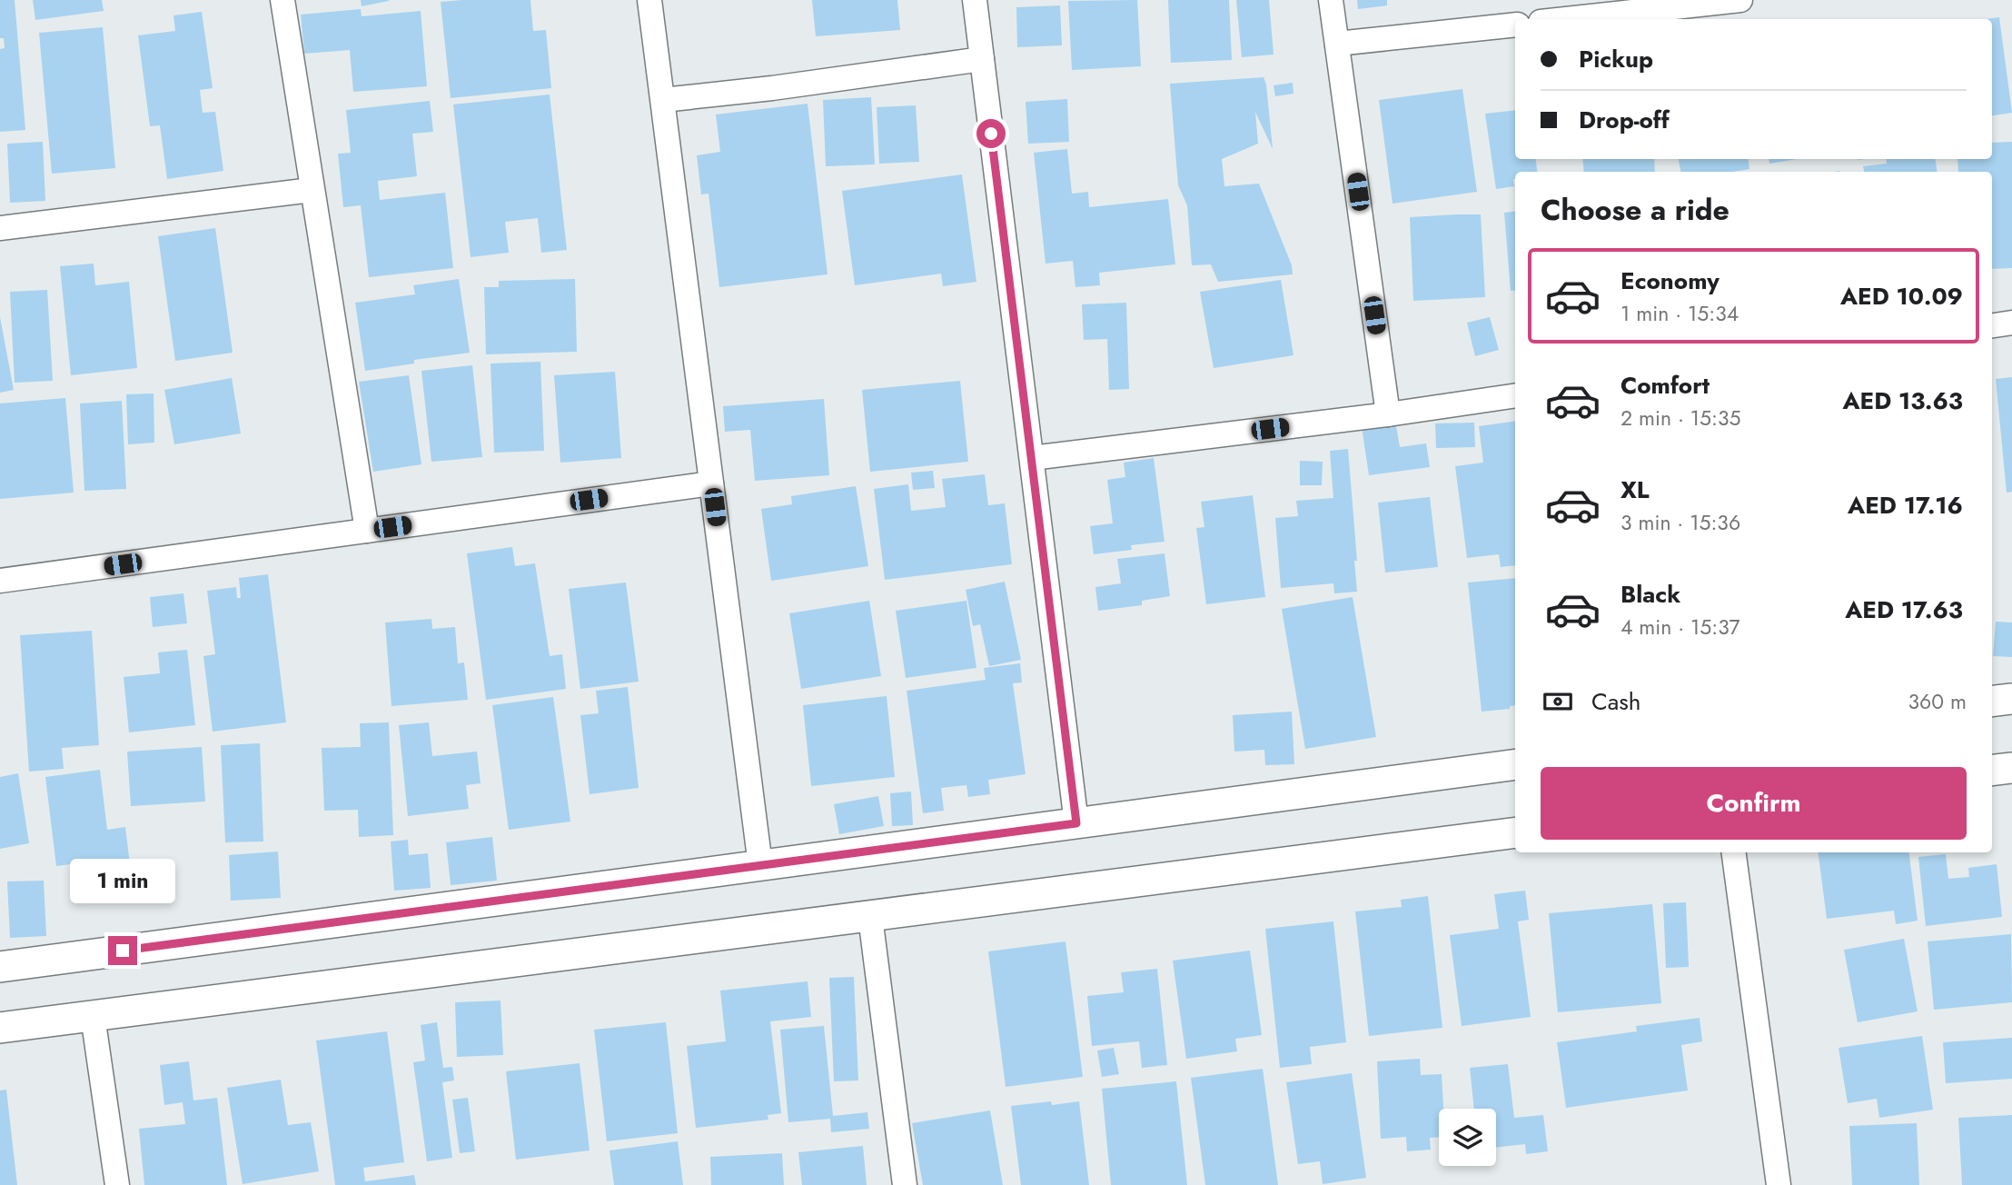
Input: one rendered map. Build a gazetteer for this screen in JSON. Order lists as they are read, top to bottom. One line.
{"page":{"banner":["Pickup","Drop-off"],"heading":"Choose a ride","list":[{"name":"Economy","note":"1 min · 15:34","value":"AED 10.09"},{"name":"Comfort","note":"2 min · 15:35","value":"AED 13.63"},{"name":"XL","note":"3 min · 15:36","value":"AED 17.16"},{"name":"Black","note":"4 min · 15:37","value":"AED 17.63"}],"pay":["Cash","360 m"],"buttons":"Confirm","bubble":"1 min"}}
